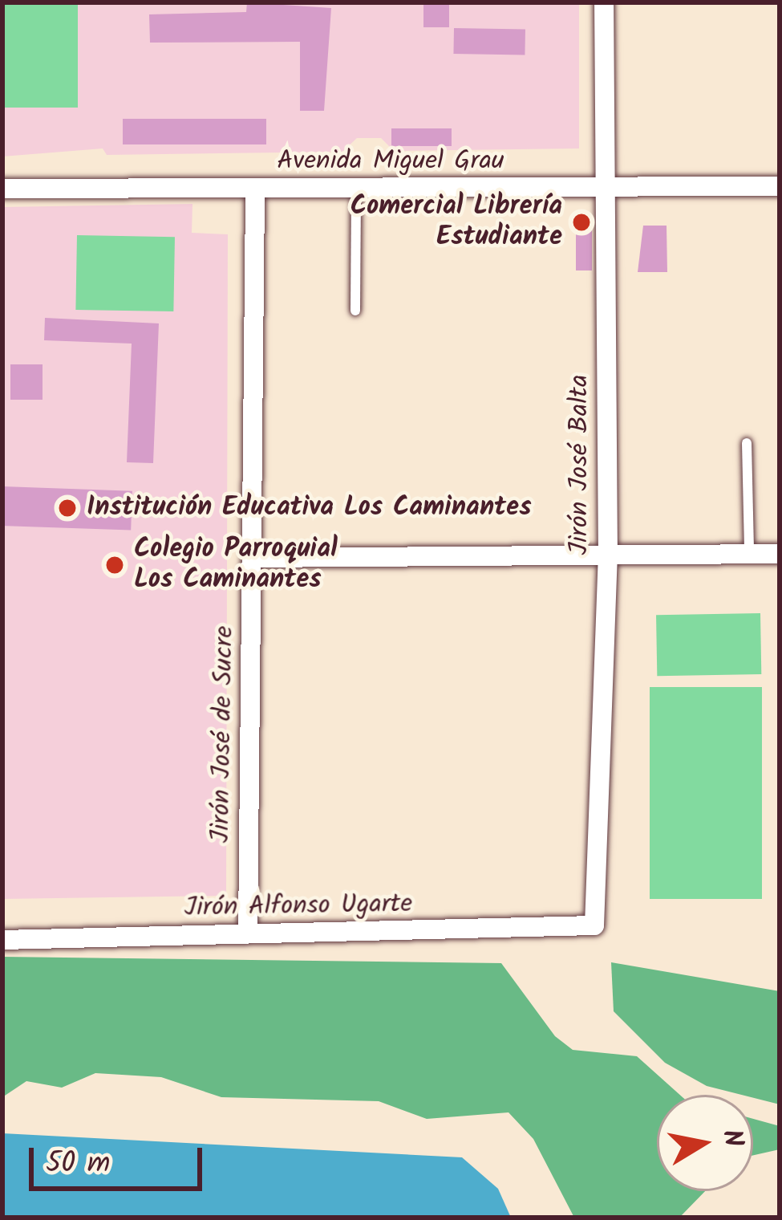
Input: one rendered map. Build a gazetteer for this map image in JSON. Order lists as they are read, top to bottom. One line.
{"streets":{"street":["Avenida Miguel Grau","Jirón José Balta","Jirón José de Sucre","Jirón Alfonso Ugarte"]},"crossings":[["Avenida Miguel Grau","Jirón José Balta"],["Avenida Miguel Grau","Jirón José de Sucre"],["Jirón José Balta","Jirón Alfonso Ugarte"],["Jirón José de Sucre","Jirón Alfonso Ugarte"]],"places":["Comercial Librería Estudiante","Institución Educativa Los Caminantes","Colegio Parroquial Los Caminantes"],"scale_bar":"50 m","north":"right"}
